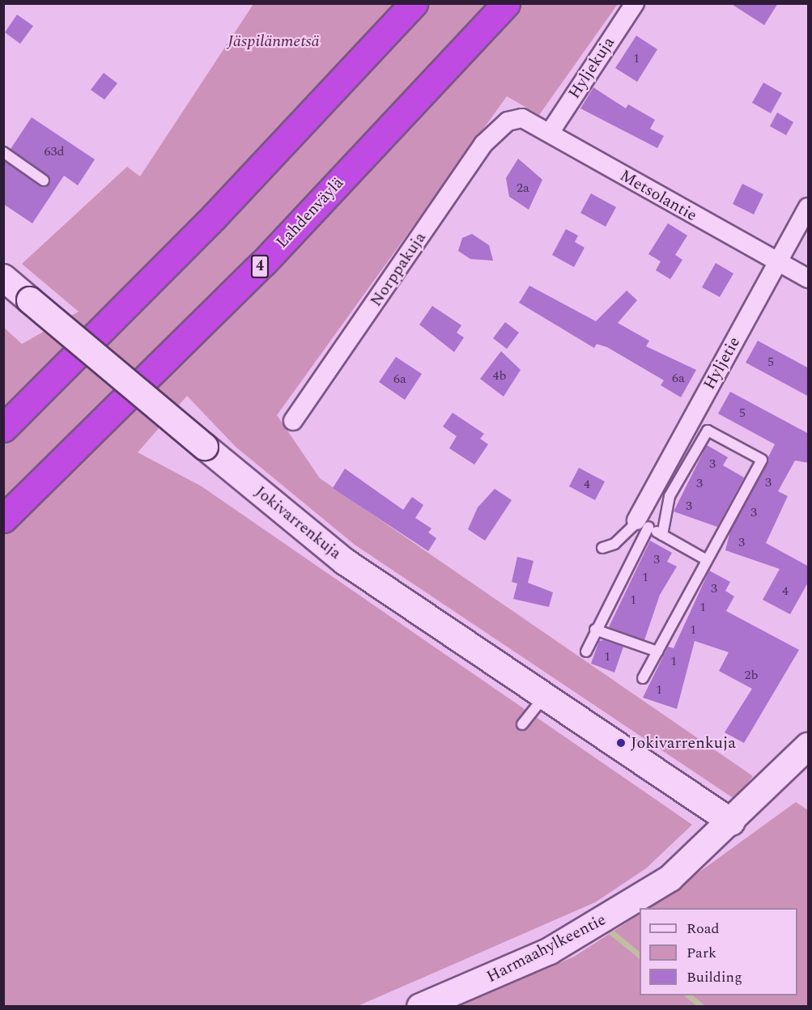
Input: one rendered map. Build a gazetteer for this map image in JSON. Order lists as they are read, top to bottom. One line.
{"streets":{"highway":["Lahdenväylä","4"],"street":["Hyljekuja","Metsolantie","Norppakuja","Hyljetie","Jokivarrenkuja","Harmaahylkeentie"]},"crossings":[["Hyljekuja","Metsolantie"],["Metsolantie","Norppakuja"],["Metsolantie","Hyljetie"],["Jokivarrenkuja","Harmaahylkeentie"]],"parks":["Jäspilänmetsä"],"places":["Jokivarrenkuja"],"house_numbers":["1","63d","2a","5","4b","6a","6a","5","3","3","3","4","3","3","3","3","1","3","4","1","1","1","1","1","2b","1"],"legend":["Road","Park","Building"]}
